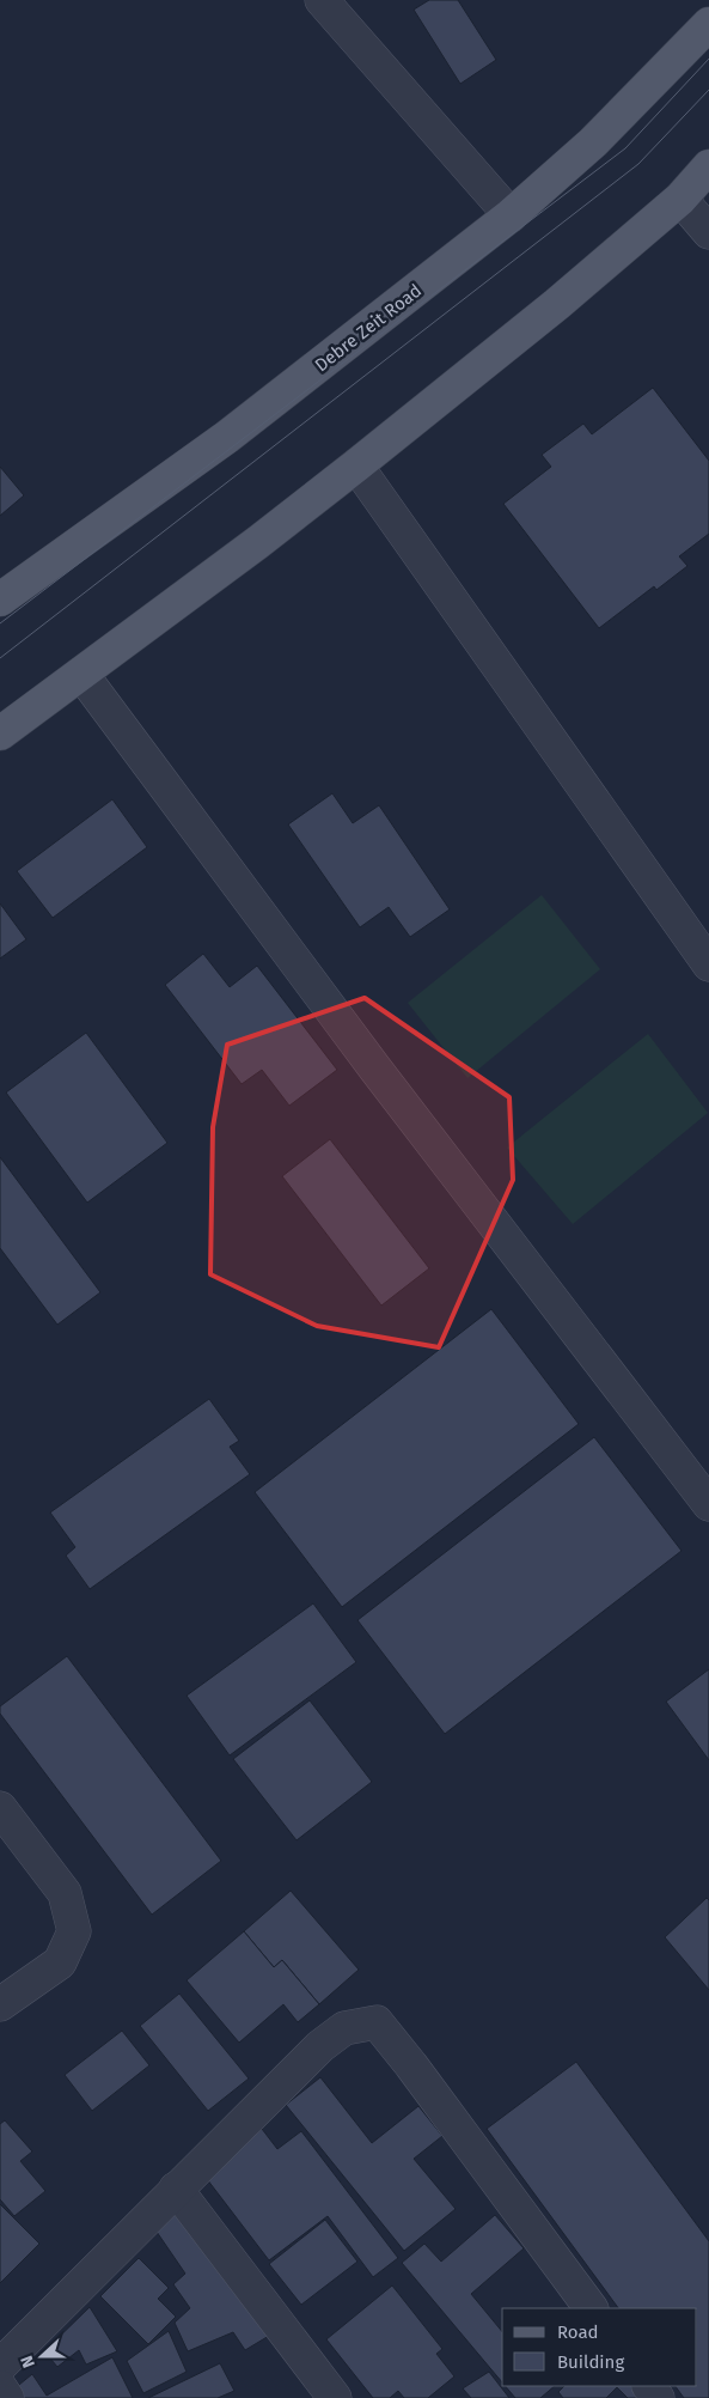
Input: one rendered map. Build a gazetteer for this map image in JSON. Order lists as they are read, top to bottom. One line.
{"streets":{"main road":["Debre Zeit Road"]},"legend":["Road","Building"],"north":"left"}
